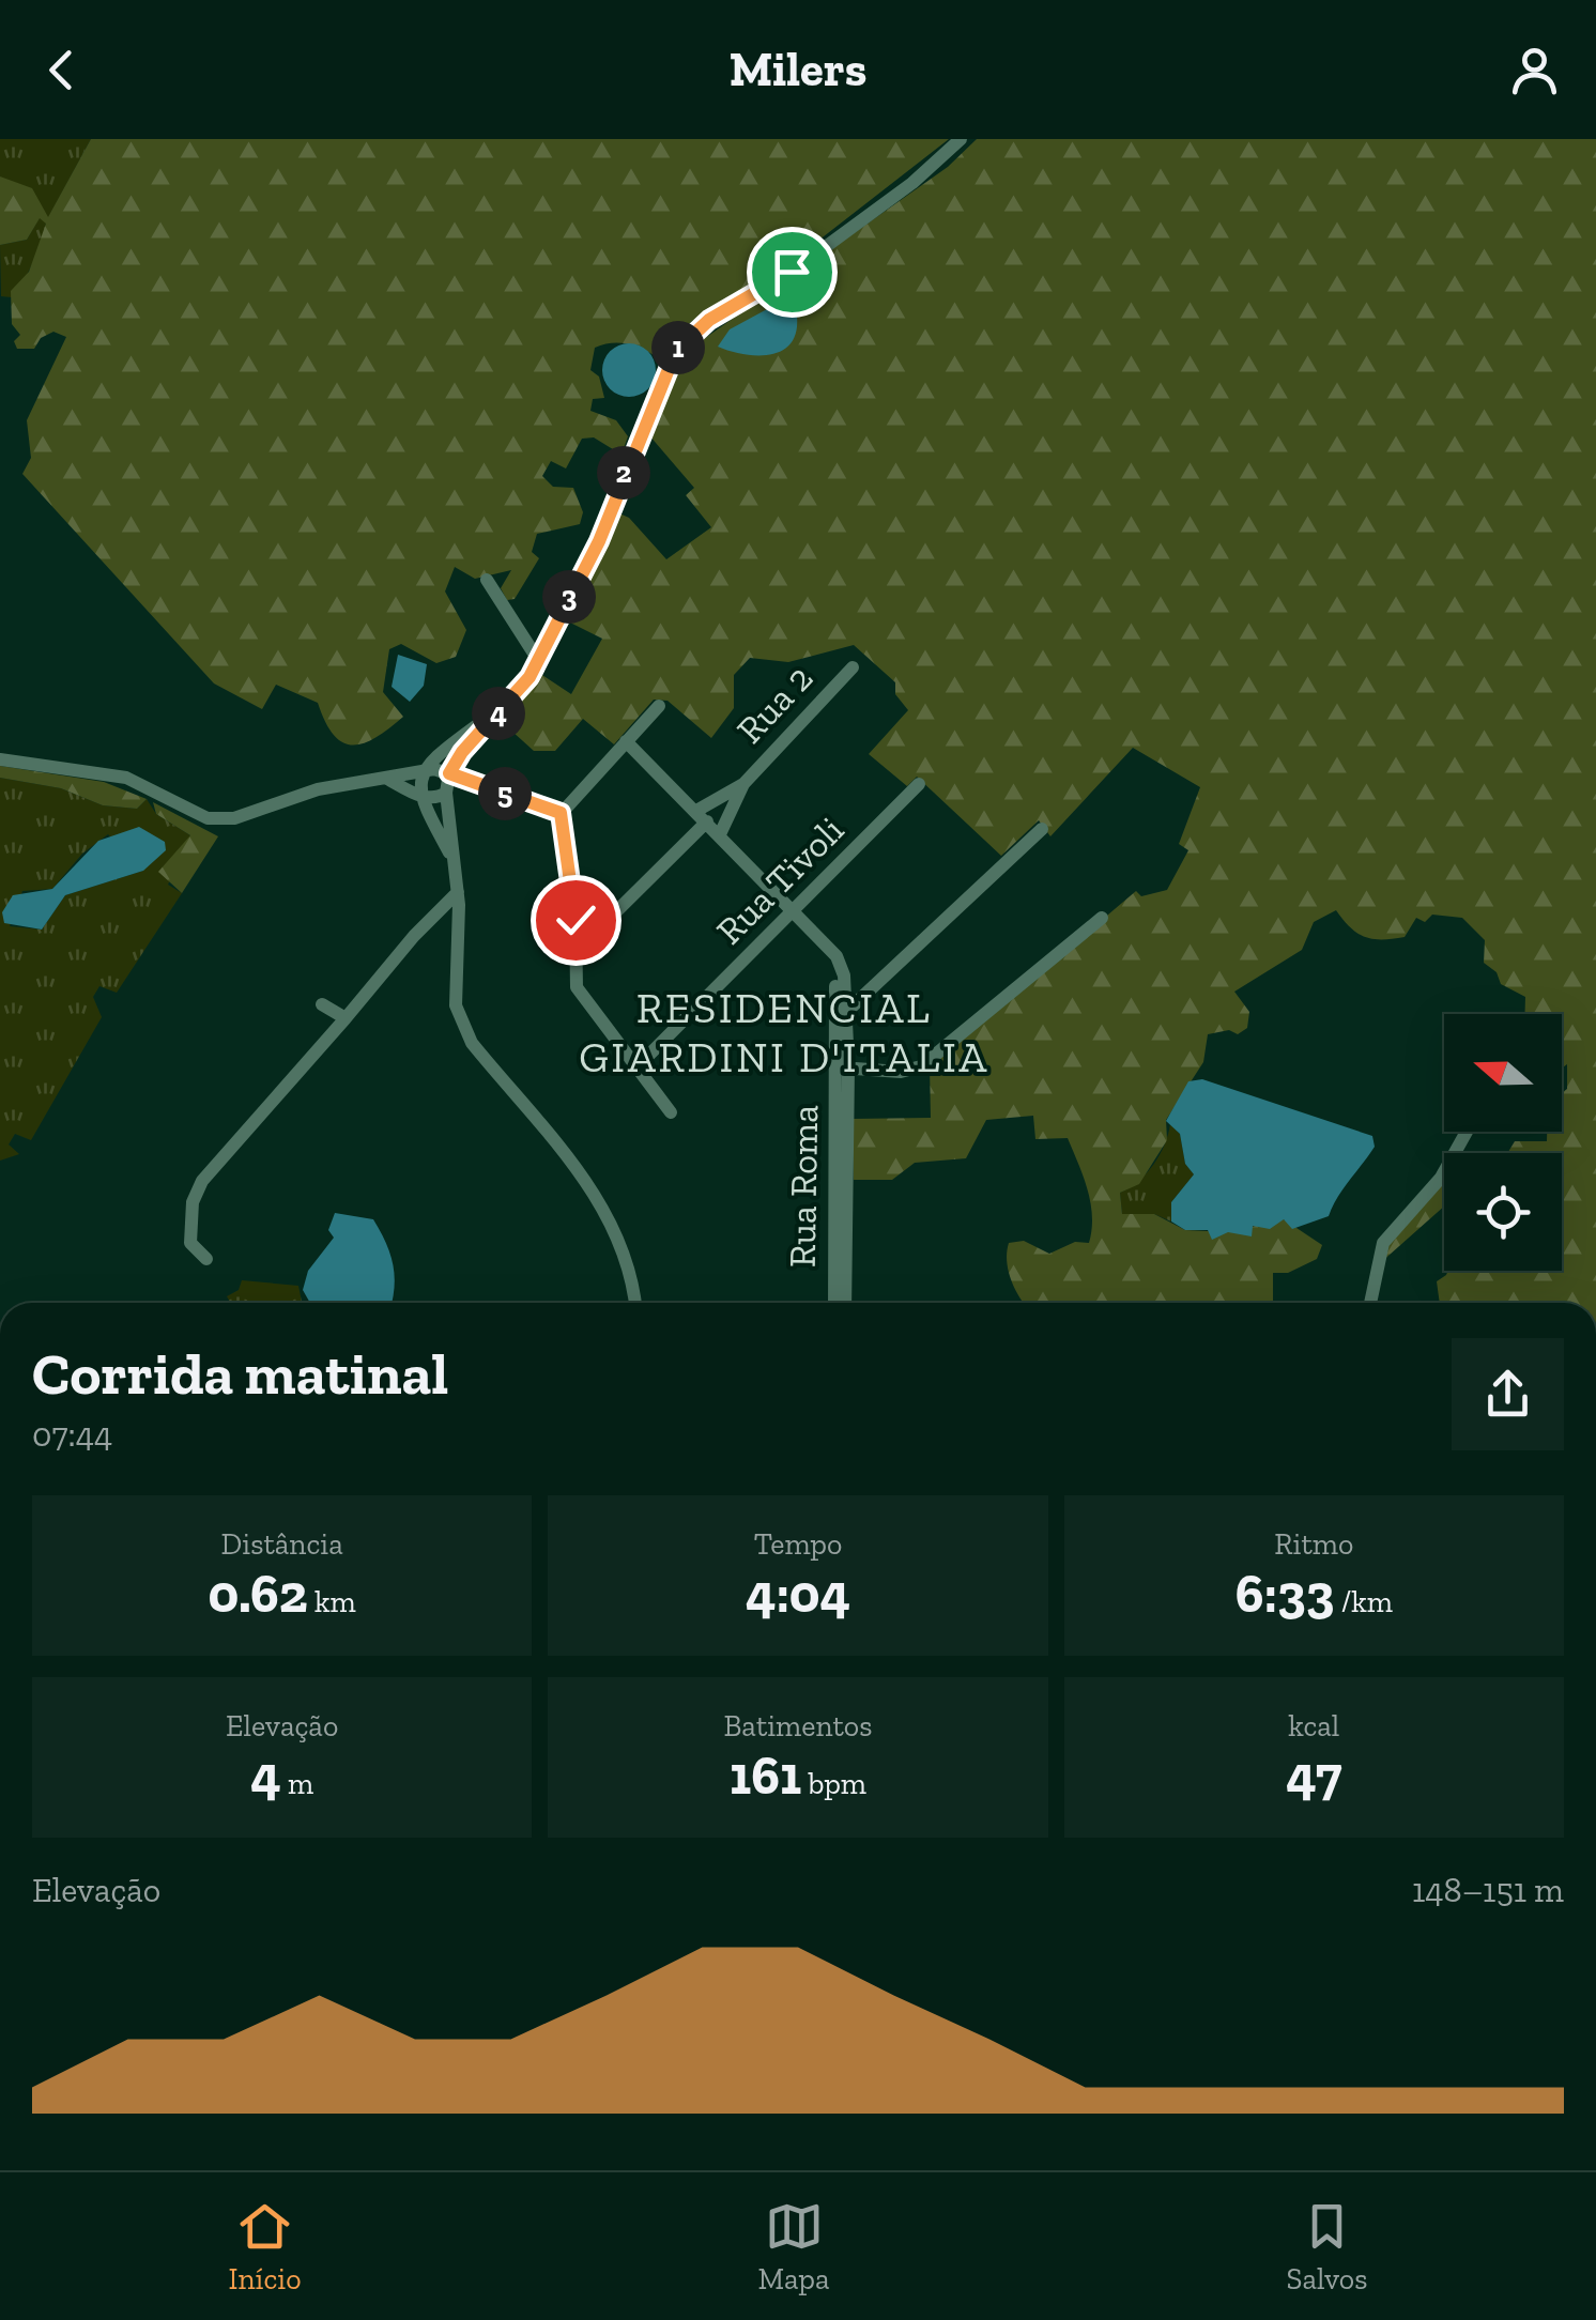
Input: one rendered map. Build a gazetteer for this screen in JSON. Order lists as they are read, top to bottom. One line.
{"streets":{"street":["Rua 2","Rua Tivoli","Rua Roma"]},"crossings":[["Rua Tivoli","Rua Roma"]],"districts":["RESIDENCIAL GIARDINI D'ITALIA"],"north":"left","page":{"header":"Milers","pins":["1","2","3","4","5"],"heading":["Corrida matinal","07:44"],"stats":[["Distância","0.62 km"],["Tempo","4:04"],["Ritmo","6:33 /km"],["Elevação","4 m"],["Batimentos","161 bpm"],["kcal","47"]],"chart":["Elevação","148–151 m"],"tabs":["Início","Mapa","Salvos"]}}
